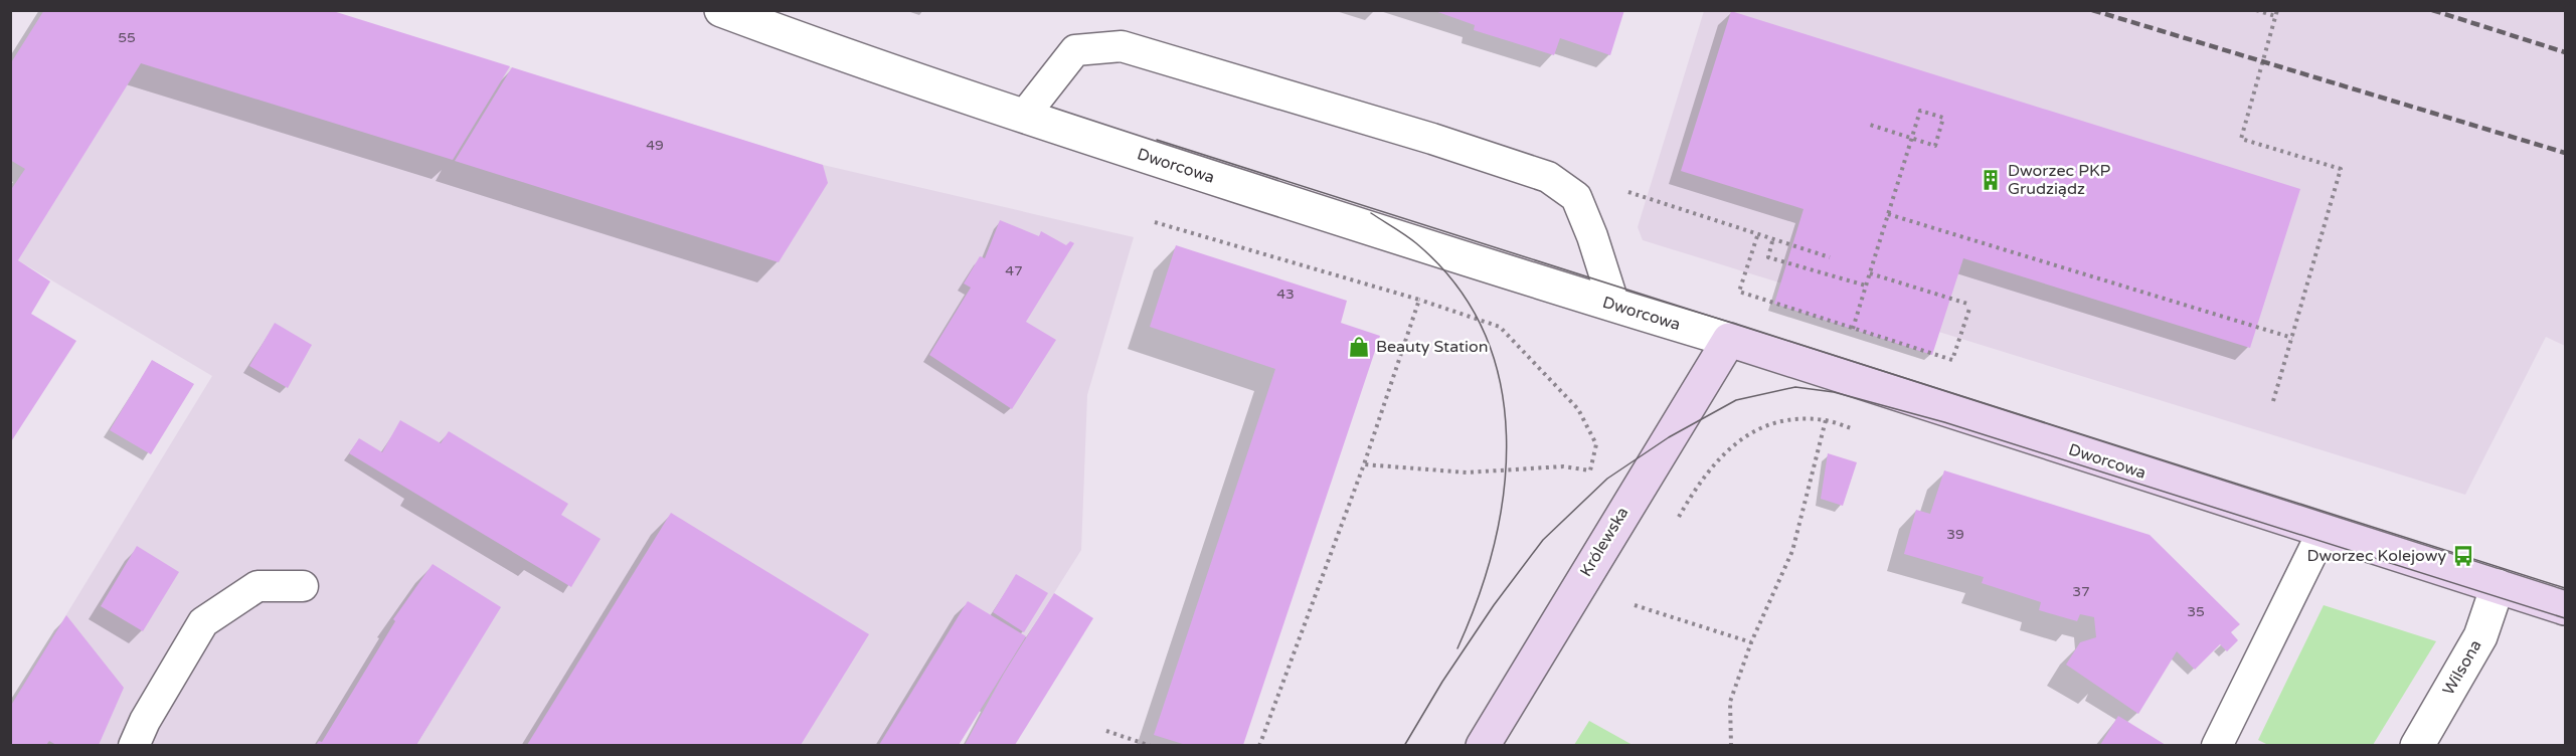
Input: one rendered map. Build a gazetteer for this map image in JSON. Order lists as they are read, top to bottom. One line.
{"streets":{"street":["Dworcowa","Królewska","Wilsona"]},"crossings":[["Dworcowa","Królewska"],["Dworcowa","Wilsona"]],"places":{"building":["Dworzec PKP Grudziądz"],"shop":["Beauty Station"],"bus stop":["Dworzec Kolejowy"]},"house_numbers":["55","49","47","43","39","37","35"]}
